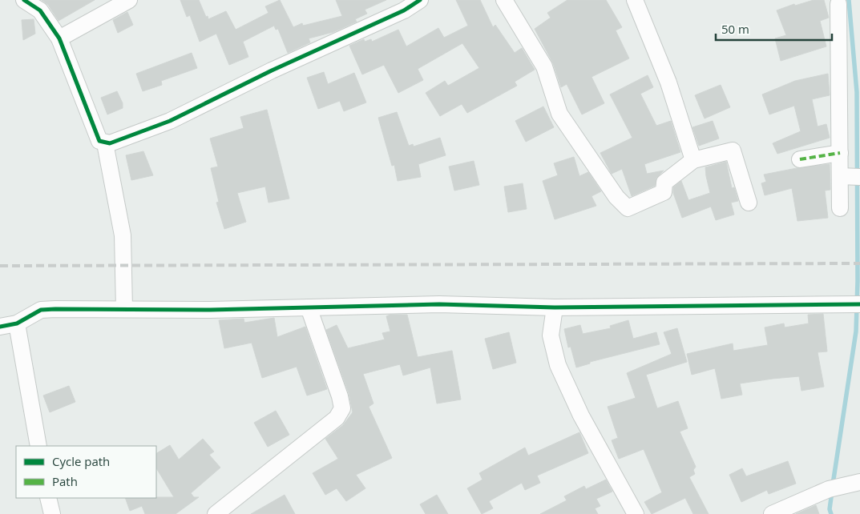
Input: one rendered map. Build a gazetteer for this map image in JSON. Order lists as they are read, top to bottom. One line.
{"legend":["Cycle path","Path"],"scale_bar":"50 m"}
